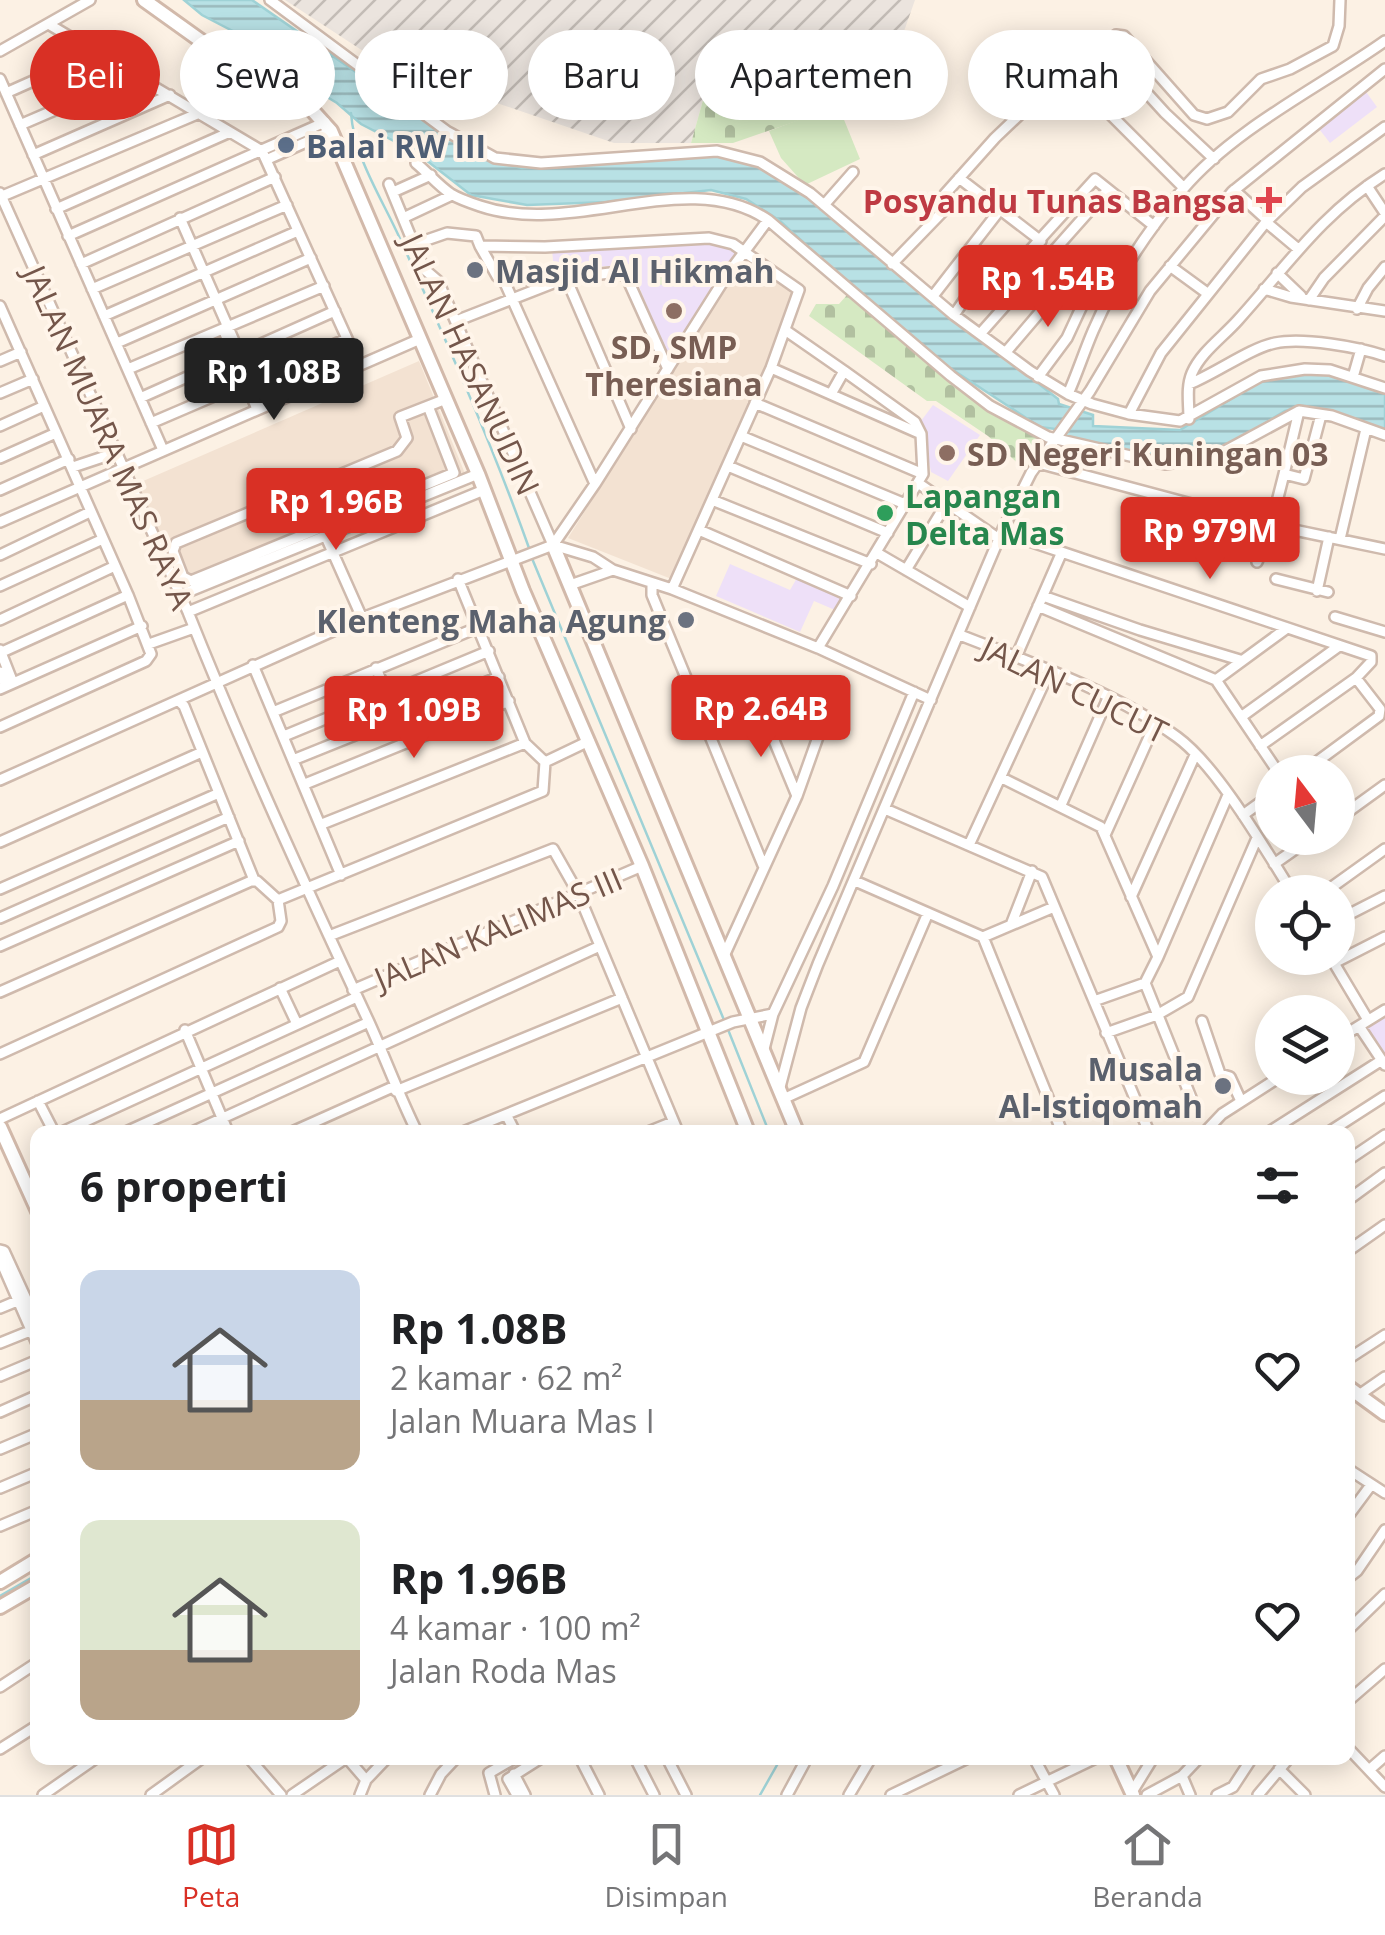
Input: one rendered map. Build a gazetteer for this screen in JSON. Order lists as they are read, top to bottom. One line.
{"streets":{"street":["JALAN HASANUDIN","JALAN MUARA MAS RAYA","JALAN CUCUT","JALAN KALIMAS III"]},"crossings":[["JALAN MUARA MAS RAYA","JALAN KALIMAS III"]],"places":{"other":["Balai RW III","Masjid Al Hikmah","SD, SMP Theresiana","SD Negeri Kuningan 03","Lapangan Delta Mas","Klenteng Maha Agung","Musala Al-Istiqomah"],"health":["Posyandu Tunas Bangsa"]},"north":"top","page":{"chip":["Beli","Sewa","Filter","Baru","Apartemen","Rumah"],"price":["Rp 1.54B","Rp 1.08B","Rp 1.96B","Rp 979M","Rp 2.64B","Rp 1.09B"],"heading":"6 properti","list":[{"name":"Rp 1.08B","note":"2 kamar · 62 m² · Jalan Muara Mas I"},{"name":"Rp 1.96B","note":"4 kamar · 100 m² · Jalan Roda Mas"}],"tabs":["Peta","Disimpan","Beranda"]}}
